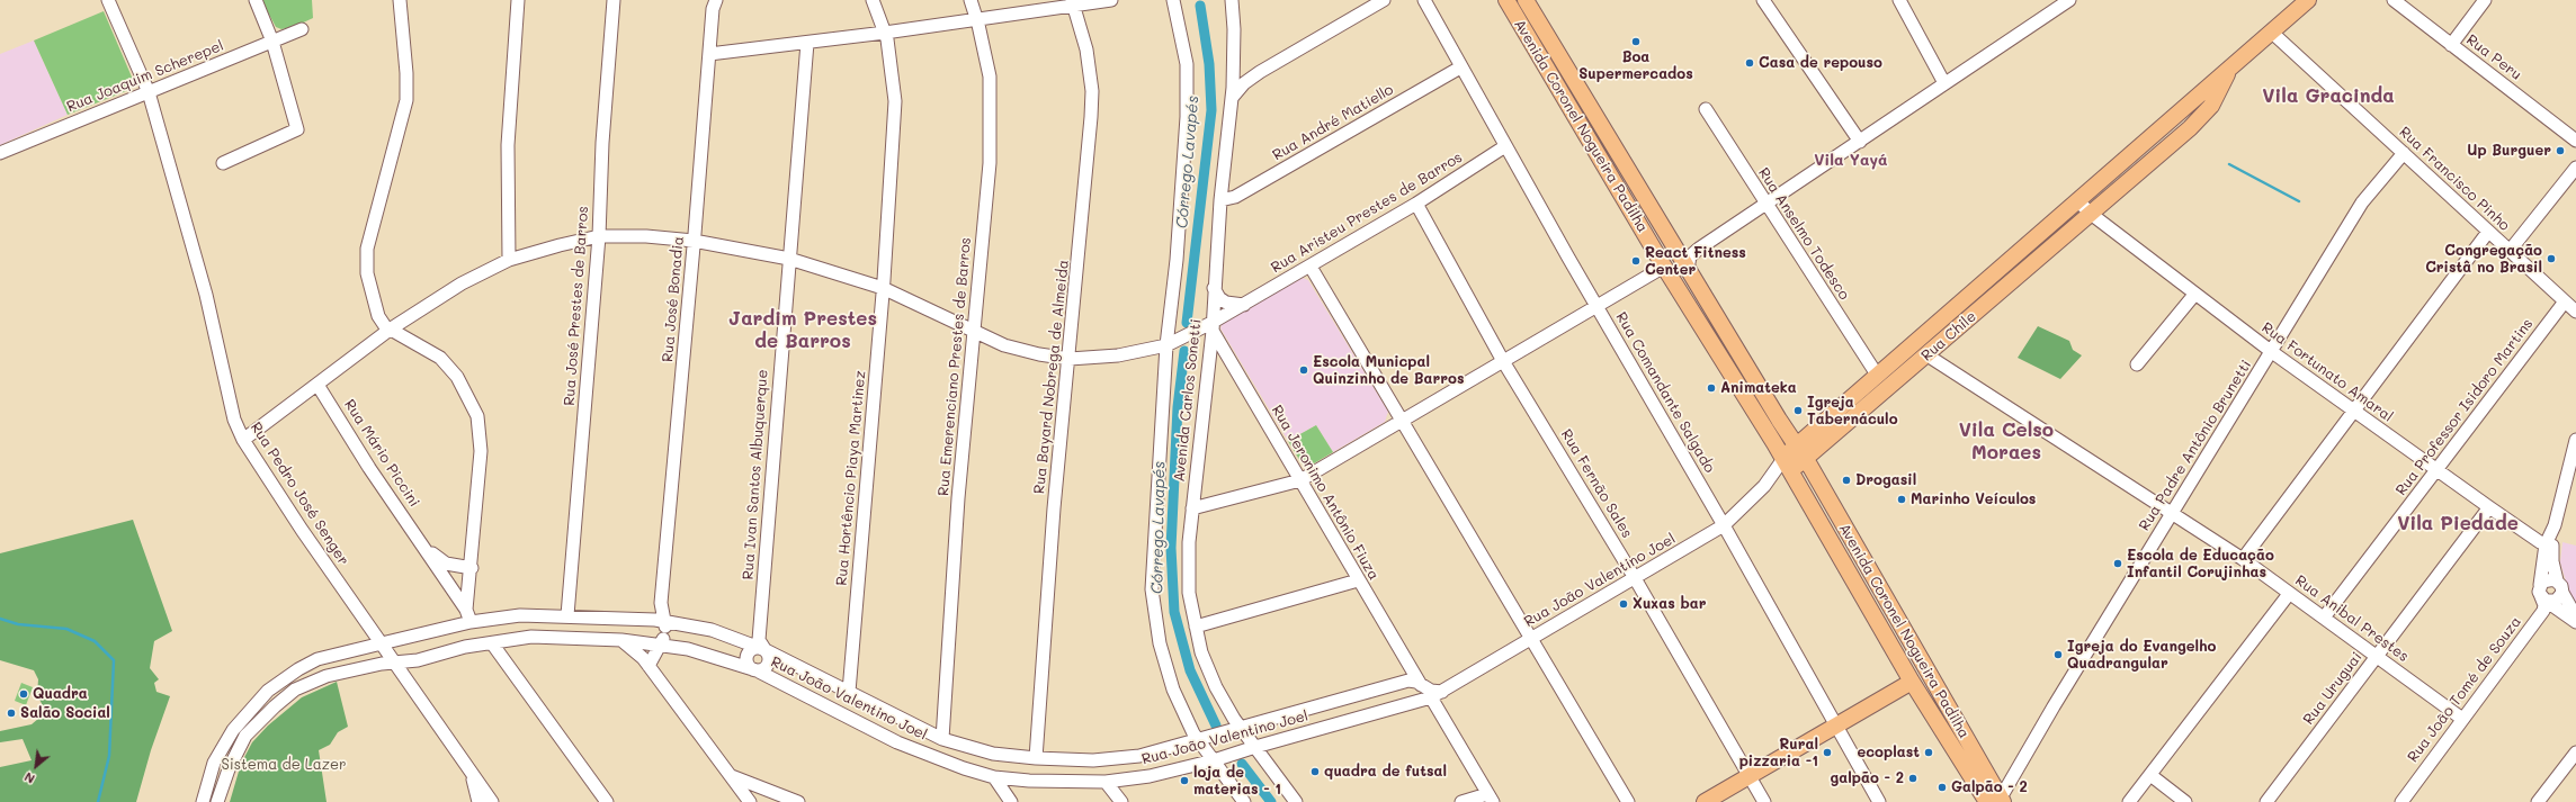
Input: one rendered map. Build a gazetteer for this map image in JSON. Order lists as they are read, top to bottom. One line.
{"streets":{"main road":["Avenida Coronel Nogueira Padilha","Rua Chile"],"street":["Rua Peru","Rua Joaquim Scherepel","Rua André Matiello","Rua Francisco Pinho","Rua Aristeu Prestes de Barros","Rua Anselmo Todesco","Rua José Bonadia","Rua José Prestes de Barros","Rua Emerenciano Prestes de Barros","Rua Fortunato Amaral","Rua Bayard Nobrega de Almeida","Rua Comandante Salgado","Avenida Carlos Sonetti","Rua Professor Isidoro Martins","Rua Padre Antônio Brunetti","Rua Mário Piccini","Rua Ivan Santos Albuquerque","Rua Hortêncio Piaya Martinez","Rua Fernão Sales","Rua Jeronimo Antônio Fiuza","Rua Pedro José Senger","Rua João Valentino Joel","Rua Anibal Prestes","Rua Uruguai","Rua João Tomé de Souza"]},"crossings":[["Rua Joaquim Scherepel","Rua Pedro José Senger"],["Rua André Matiello","Rua Comandante Salgado"],["Rua André Matiello","Avenida Carlos Sonetti"],["Avenida Coronel Nogueira Padilha","Rua Chile"],["Avenida Coronel Nogueira Padilha","Rua Padre Antônio Brunetti"],["Avenida Coronel Nogueira Padilha","Rua João Valentino Joel"],["Rua Francisco Pinho","Rua Chile"],["Rua Francisco Pinho","Rua Professor Isidoro Martins"],["Rua Francisco Pinho","Rua Padre Antônio Brunetti"],["Rua Aristeu Prestes de Barros","Rua José Bonadia"],["Rua Aristeu Prestes de Barros","Rua José Prestes de Barros"],["Rua Aristeu Prestes de Barros","Rua Emerenciano Prestes de Barros"],["Rua Aristeu Prestes de Barros","Rua Bayard Nobrega de Almeida"],["Rua Aristeu Prestes de Barros","Rua Comandante Salgado"],["Rua Aristeu Prestes de Barros","Avenida Carlos Sonetti"],["Rua Aristeu Prestes de Barros","Rua Mário Piccini"],["Rua Aristeu Prestes de Barros","Rua Ivan Santos Albuquerque"],["Rua Aristeu Prestes de Barros","Rua Hortêncio Piaya Martinez"],["Rua Aristeu Prestes de Barros","Rua Fernão Sales"],["Rua Aristeu Prestes de Barros","Rua Jeronimo Antônio Fiuza"],["Rua Aristeu Prestes de Barros","Rua Pedro José Senger"],["Rua Anselmo Todesco","Rua Chile"],["Rua José Bonadia","Rua João Valentino Joel"],["Rua José Prestes de Barros","Rua João Valentino Joel"],["Rua Chile","Rua Fortunato Amaral"],["Rua Chile","Rua Anibal Prestes"],["Rua Emerenciano Prestes de Barros","Rua João Valentino Joel"],["Rua Fortunato Amaral","Rua Professor Isidoro Martins"],["Rua Fortunato Amaral","Rua Padre Antônio Brunetti"],["Rua Fortunato Amaral","Rua Uruguai"],["Rua Bayard Nobrega de Almeida","Rua João Valentino Joel"],["Rua Comandante Salgado","Rua João Valentino Joel"],["Avenida Carlos Sonetti","Rua Jeronimo Antônio Fiuza"],["Avenida Carlos Sonetti","Rua João Valentino Joel"],["Rua Professor Isidoro Martins","Rua Anibal Prestes"],["Rua Padre Antônio Brunetti","Rua Anibal Prestes"],["Rua Mário Piccini","Rua João Valentino Joel"],["Rua Ivan Santos Albuquerque","Rua João Valentino Joel"],["Rua Hortêncio Piaya Martinez","Rua João Valentino Joel"],["Rua Fernão Sales","Rua João Valentino Joel"],["Rua Jeronimo Antônio Fiuza","Rua João Valentino Joel"],["Rua Pedro José Senger","Rua João Valentino Joel"],["Rua Anibal Prestes","Rua Uruguai"],["Rua Anibal Prestes","Rua João Tomé de Souza"]],"districts":["Vila Gracinda","Vila Yayá","Jardim Prestes de Barros","Vila Celso Moraes","Vila Piedade"],"water":["Córrego Lavapés"],"parks":["Sistema de Lazer"],"places":["Boa Supermercados","Casa de repouso","Up Burguer","Congregação Cristâ no Brasil","React Fitness Center","Escola Municpal Quinzinho de Barros","Animateka","Igreja Tabernáculo","Drogasil","Marinho Veículos","Escola de Educação Infantil Corujinhas","Xuxas bar","Igreja do Evangelho Quadrangular","Quadra","Salão Social","Rural pizzaria -1","ecoplast","quadra de futsal","galpão - 2","loja de materias - 1","Galpão - 2"],"north":"bottom left"}
